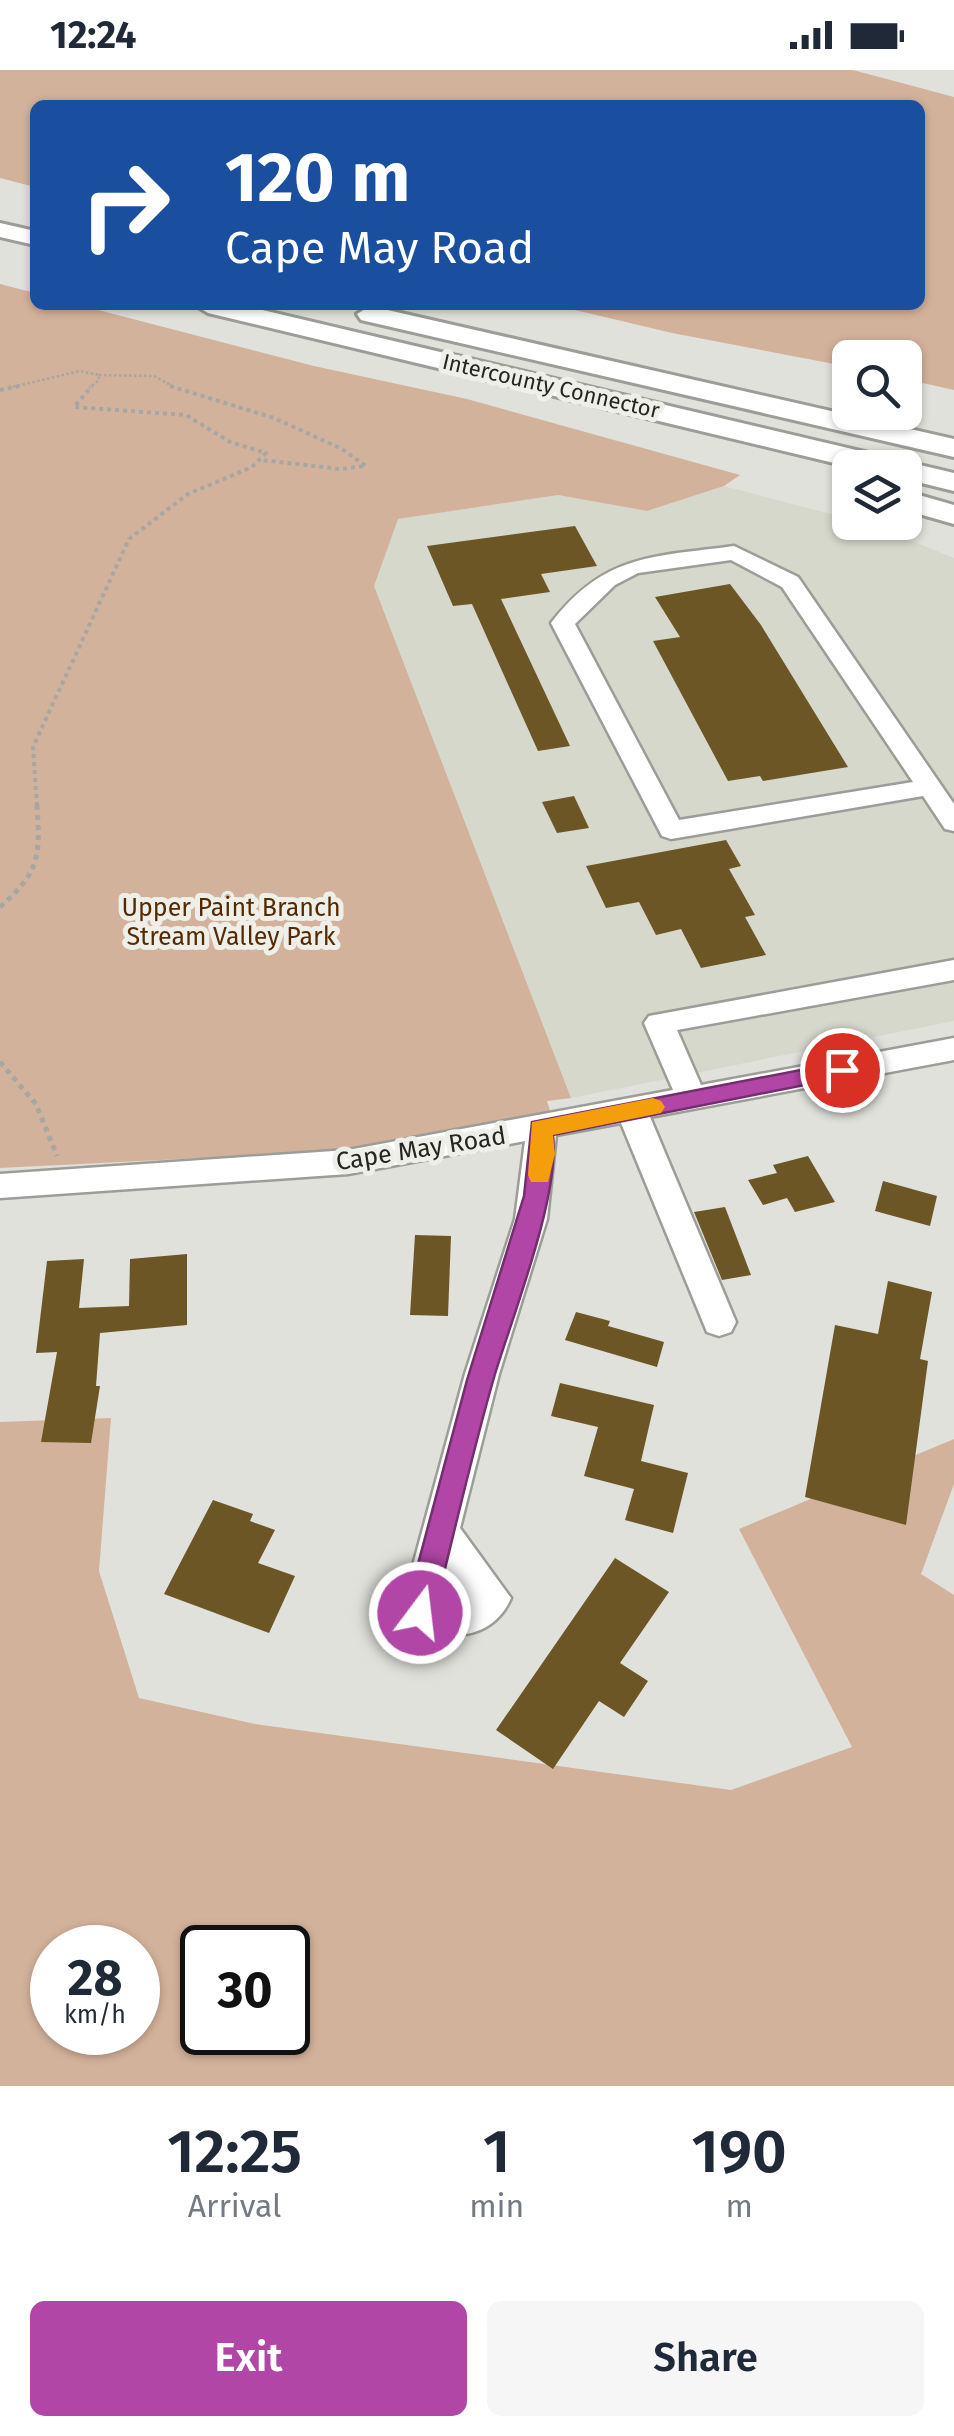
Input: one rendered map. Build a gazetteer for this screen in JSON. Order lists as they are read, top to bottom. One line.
{"streets":{"highway":["Intercounty Connector"],"street":["Cape May Road"]},"parks":["Upper Paint Branch Stream Valley Park"],"page":{"status":"12:24","turn":["120 m","Cape May Road"],"speed":"28 km/h","limit":"30","eta":["12:25","Arrival","1","min","190","m"],"buttons":["Exit","Share"]}}
